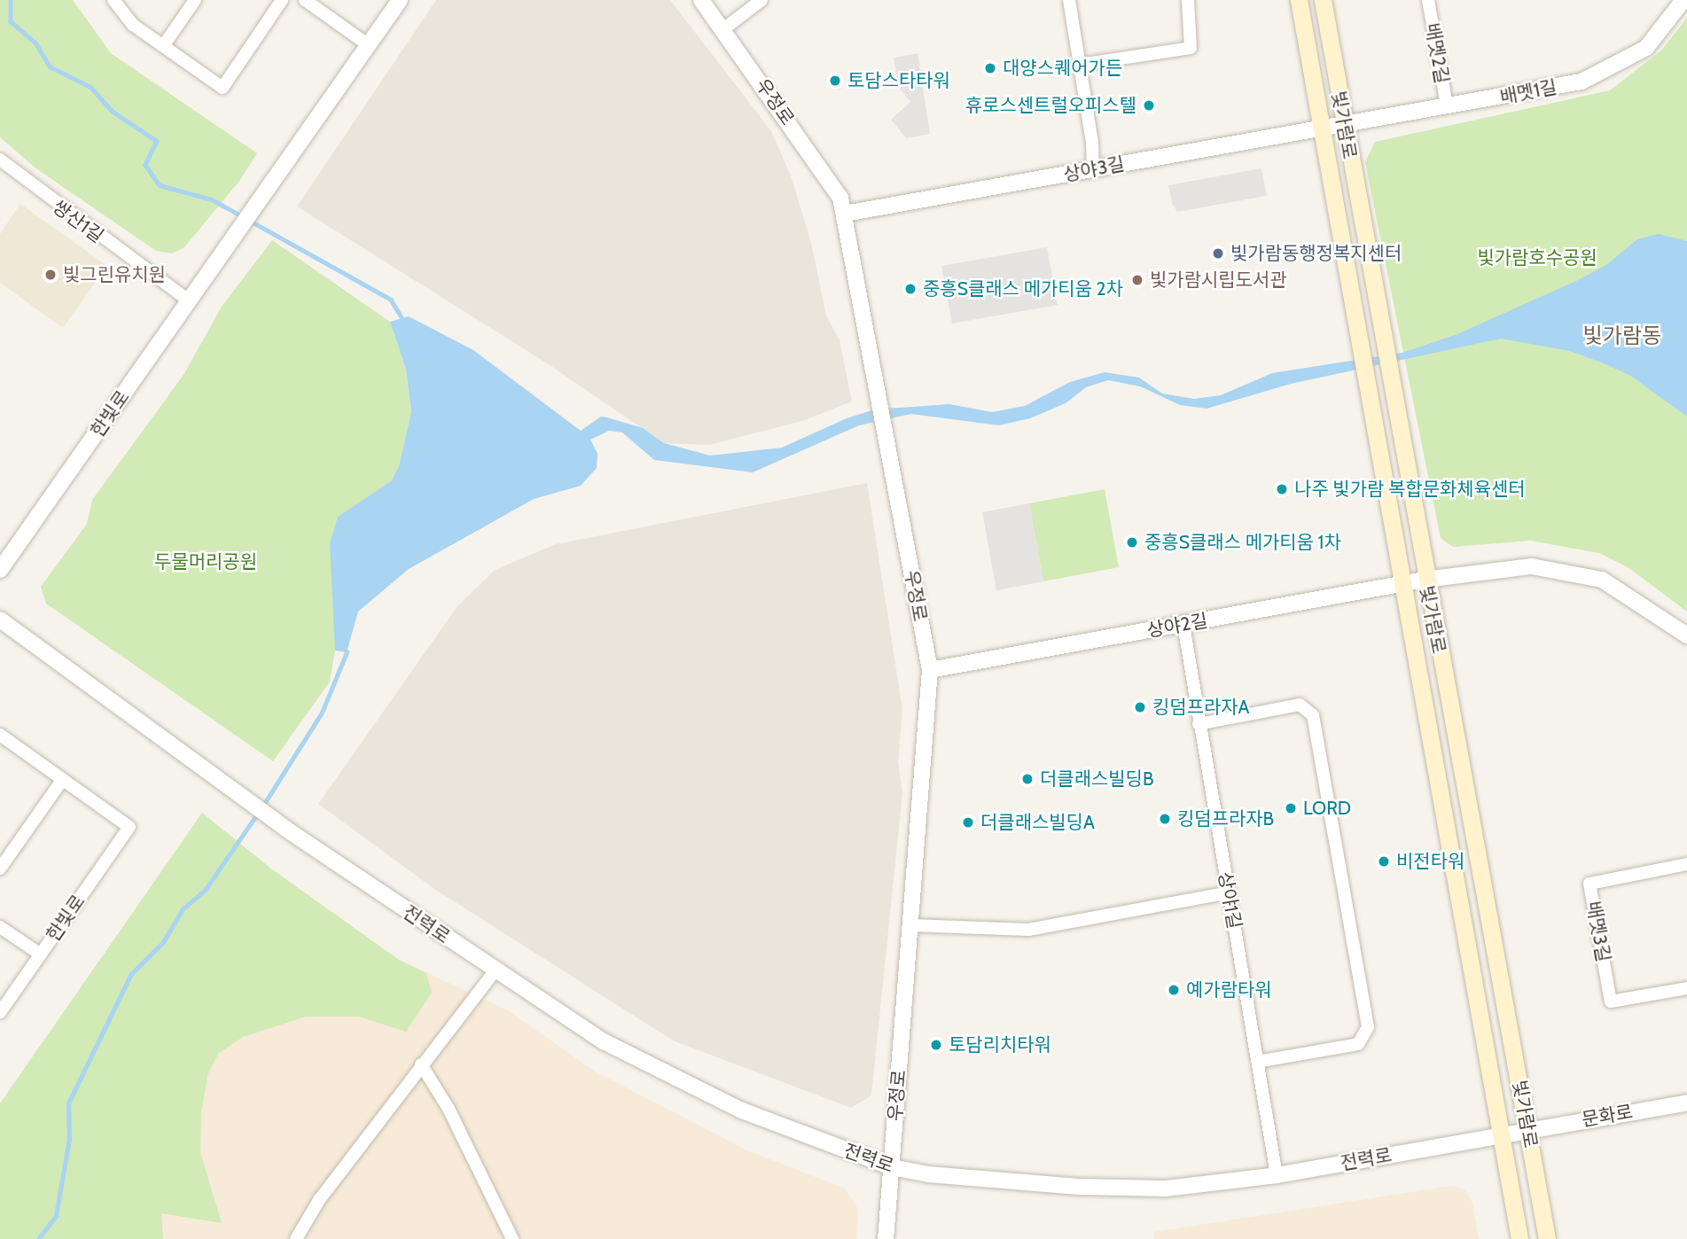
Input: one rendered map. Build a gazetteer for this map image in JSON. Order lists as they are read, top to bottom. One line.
{"streets":{"main road":["빛가람로"],"street":["배멧2길","배멧1길","우정로","상야3길","쌍산1길","한빛로","상야2길","상야1길","전력로","배멧3길","문화로"]},"crossings":[["배멧2길","배멧1길"],["배멧1길","빛가람로"],["배멧1길","상야3길"],["우정로","상야3길"],["우정로","상야2길"],["우정로","전력로"],["빛가람로","상야3길"],["빛가람로","상야2길"],["빛가람로","전력로"],["빛가람로","문화로"],["쌍산1길","한빛로"],["상야2길","상야1길"],["상야1길","전력로"],["전력로","문화로"]],"districts":["빛가람동"],"parks":["빛가람호수공원","두물머리공원"],"places":["대양스퀘어가든","토담스타타워","휴로스센트럴오피스텔","빛가람동행정복지센터","빛그린유치원","빛가람시립도서관","중흥S클래스 메가티움 2차","나주 빛가람 복합문화체육센터","중흥S클래스 메가티움 1차","킹덤프라자A","더클래스빌딩B","LORD","킹덤프라자B","더클래스빌딩A","비전타워","예가람타워","토담리치타워"]}
